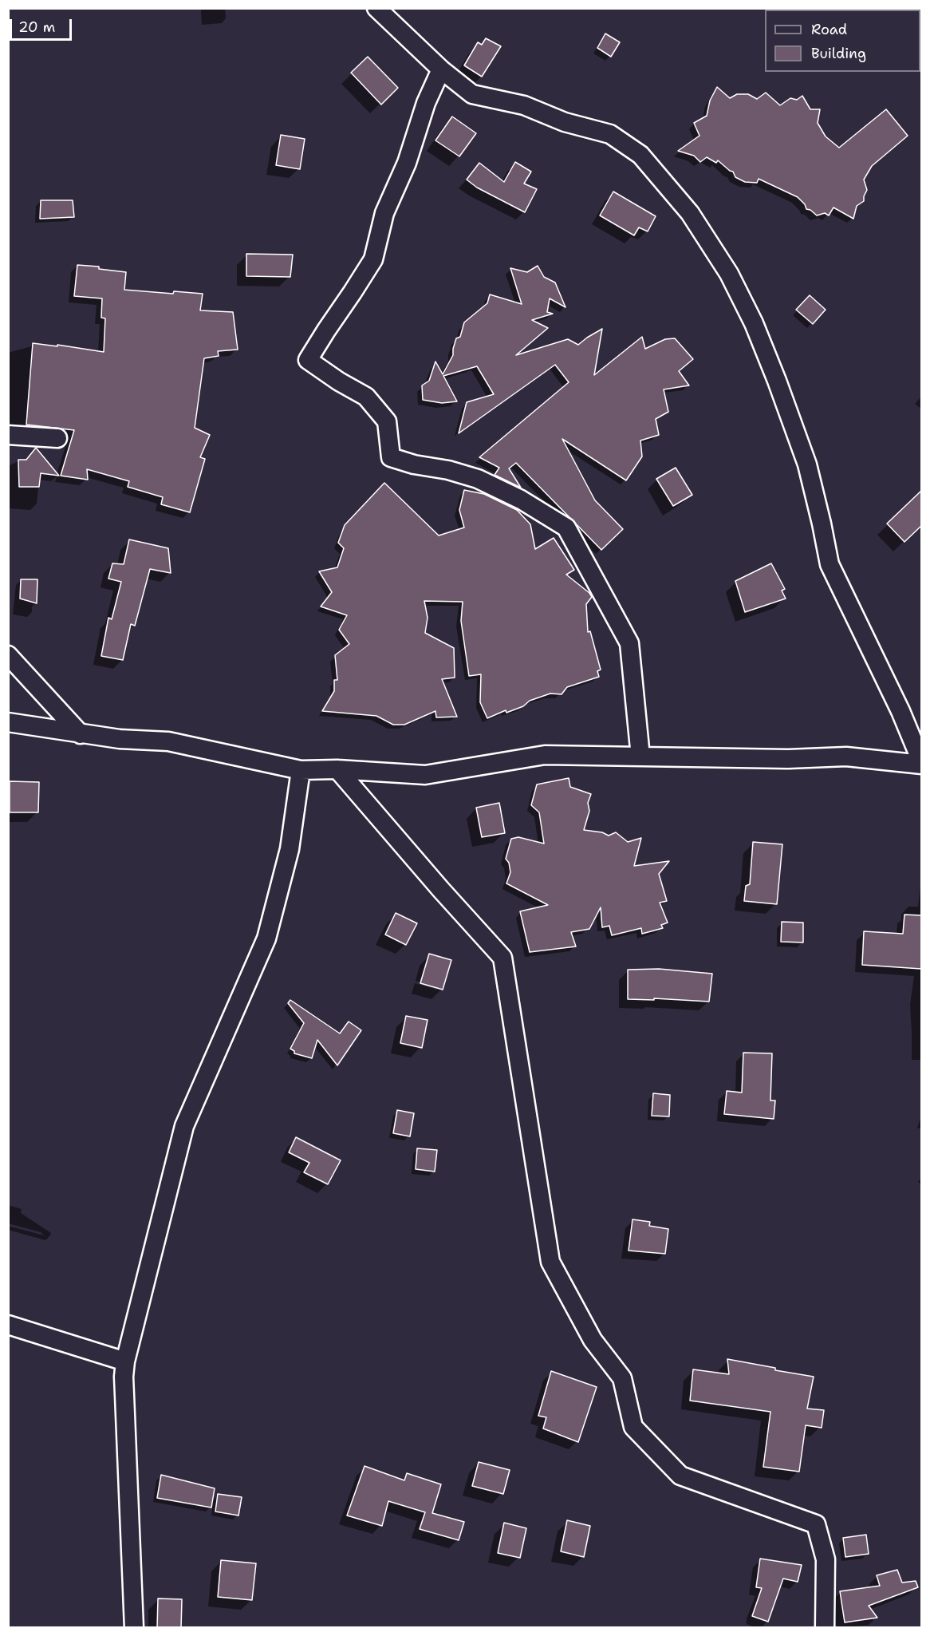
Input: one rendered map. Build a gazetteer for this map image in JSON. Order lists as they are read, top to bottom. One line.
{"legend":["Road","Building"],"scale_bar":"20 m"}
